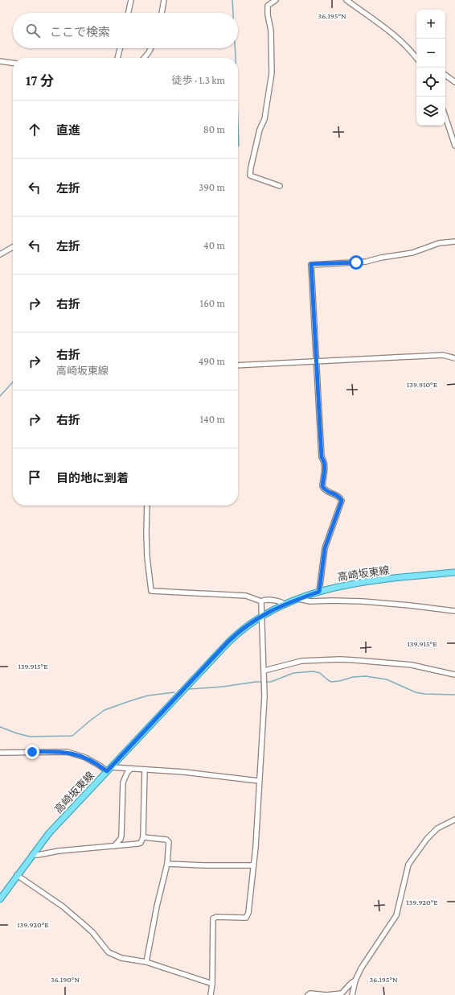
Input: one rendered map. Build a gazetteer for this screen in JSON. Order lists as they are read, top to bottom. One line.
{"streets":{"main road":["高崎坂東線"]},"page":{"map_buttons":["+","−"],"search":"ここで検索","heading":["17 分","徒歩 · 1.3 km"],"list":[["直進","80 m"],["左折","390 m"],["左折","40 m"],["右折","160 m"],["右折","高崎坂東線","490 m"],["右折","140 m"],"目的地に到着"]},"coordinates":["36.195°N","139.910°E","139.915°E","139.920°E","36.190°N"]}
